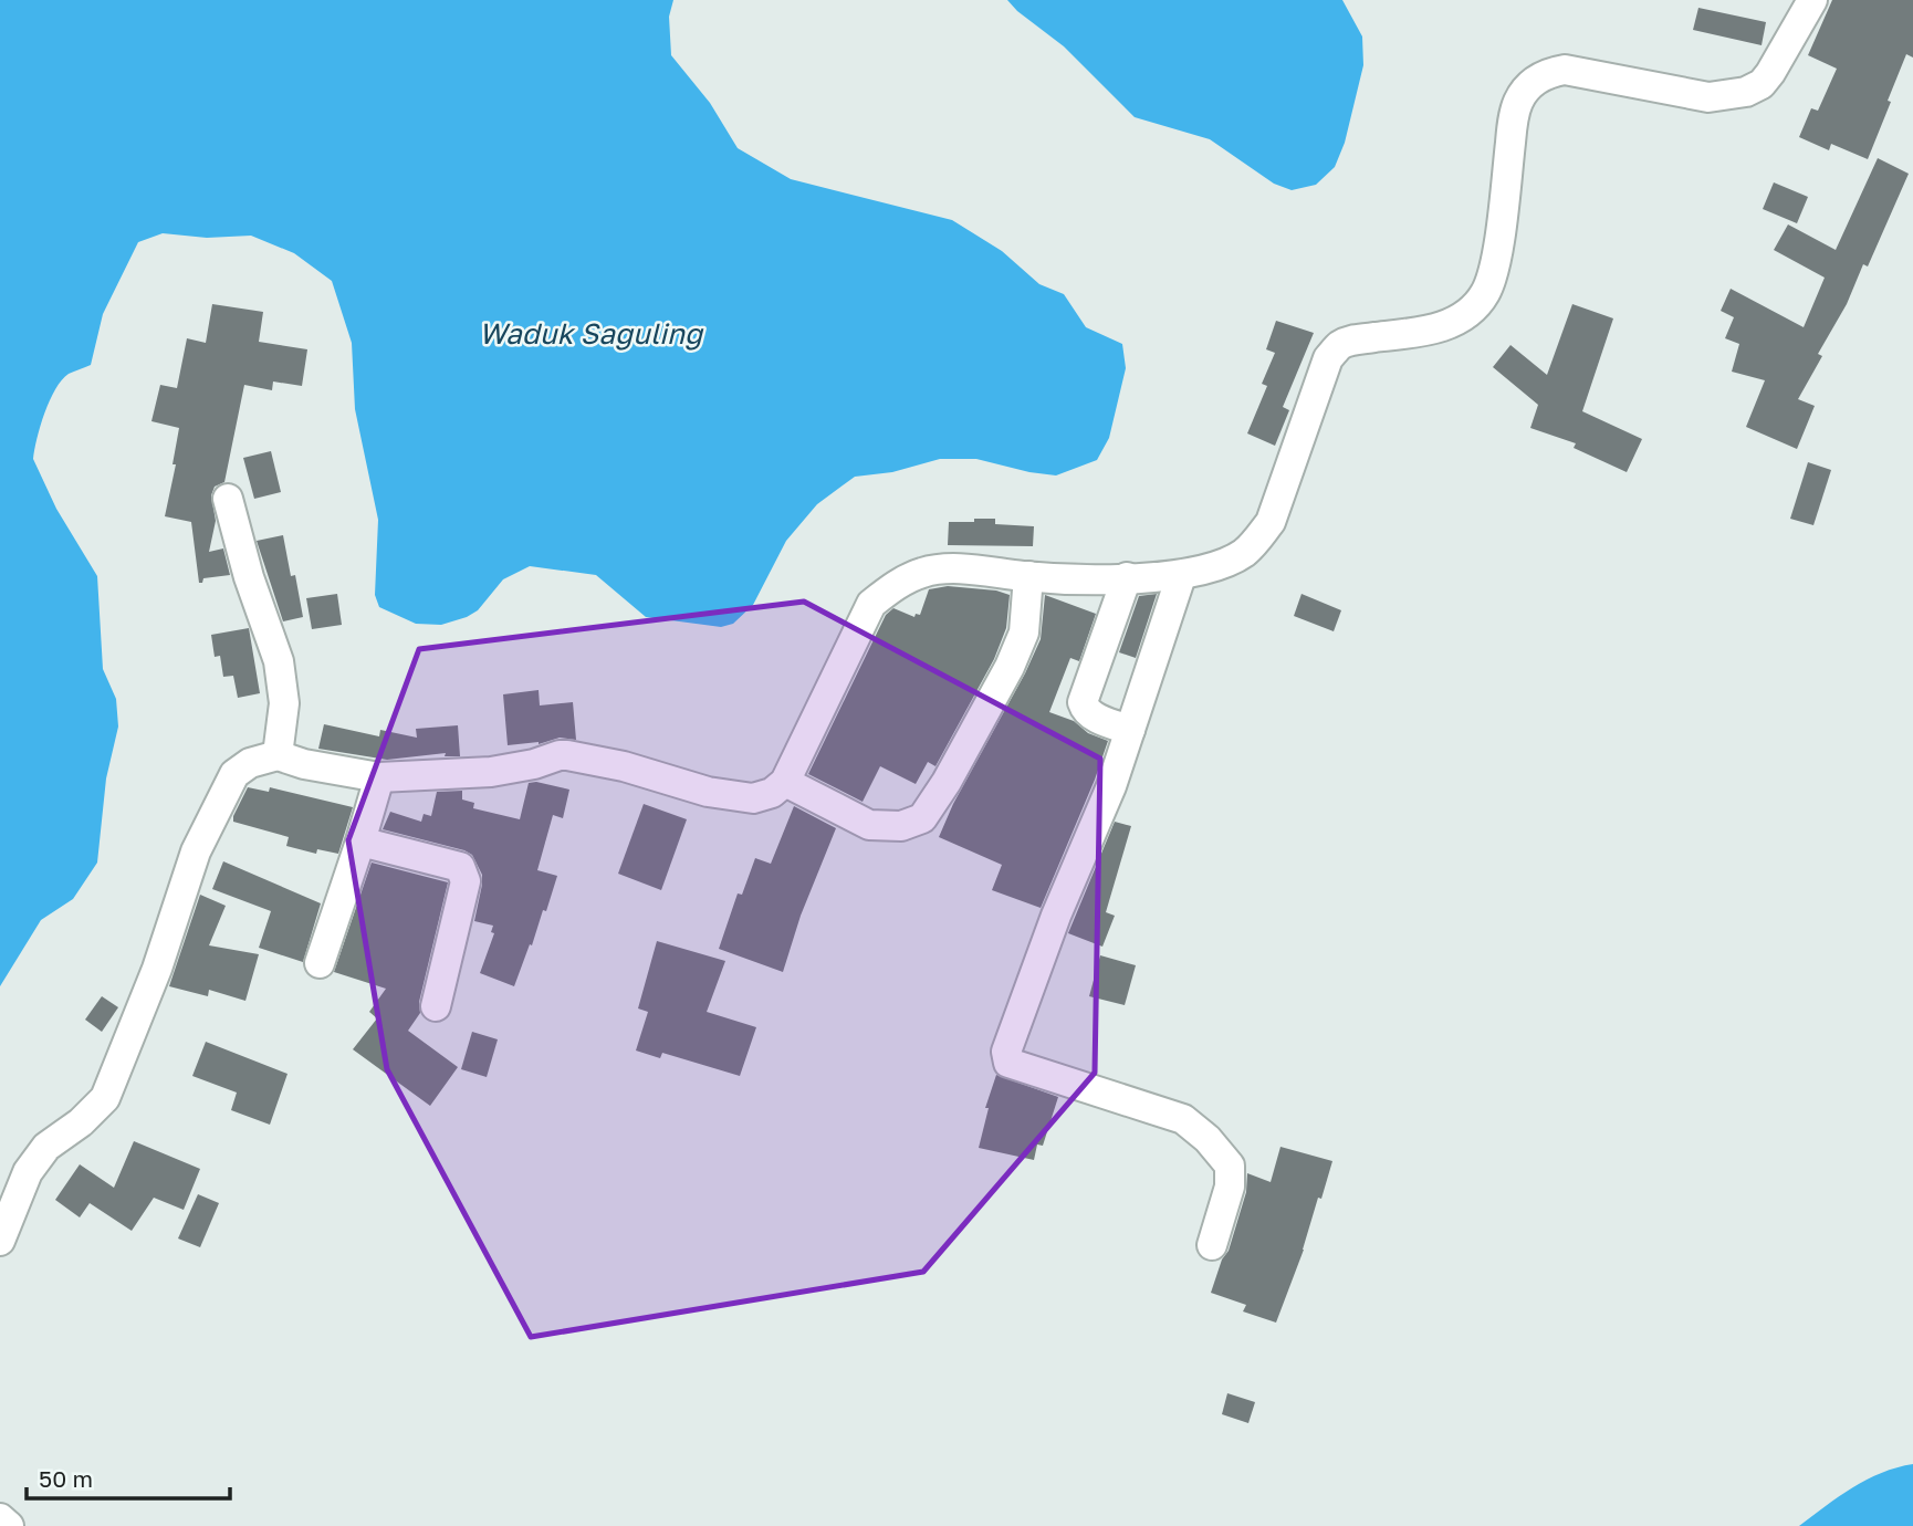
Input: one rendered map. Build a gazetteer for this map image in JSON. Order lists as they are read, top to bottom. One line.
{"water":["Waduk Saguling"],"scale_bar":"50 m"}
